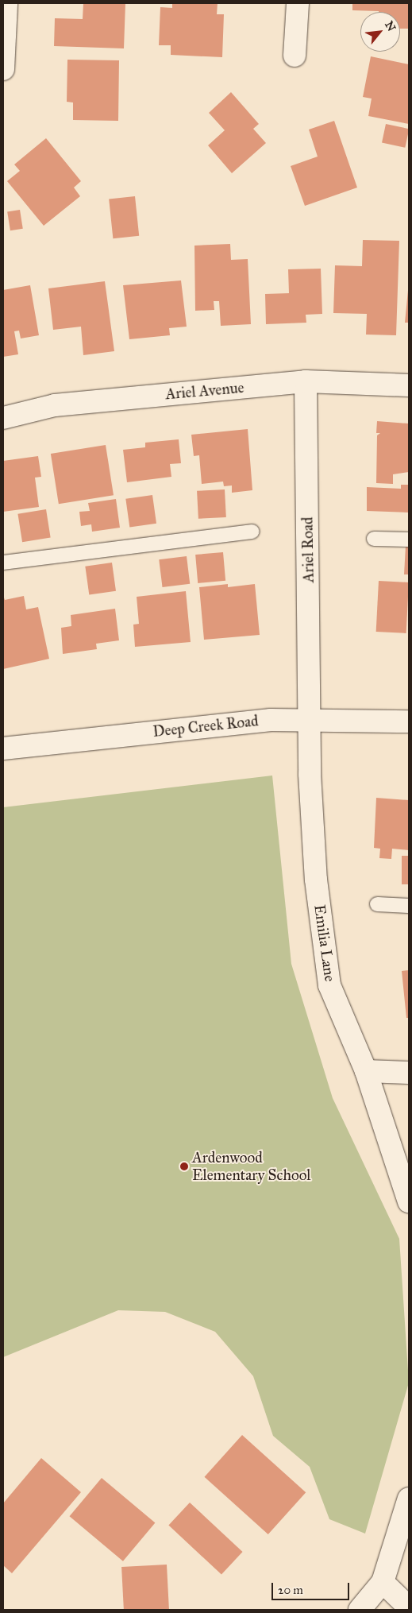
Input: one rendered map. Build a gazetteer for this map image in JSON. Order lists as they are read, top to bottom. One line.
{"streets":{"street":["Ariel Avenue","Ariel Road","Deep Creek Road","Emilia Lane"]},"crossings":[["Ariel Avenue","Ariel Road"],["Ariel Road","Deep Creek Road"],["Ariel Road","Emilia Lane"],["Deep Creek Road","Emilia Lane"]],"places":["Ardenwood Elementary School"],"scale_bar":"20 m","north":"top right"}
